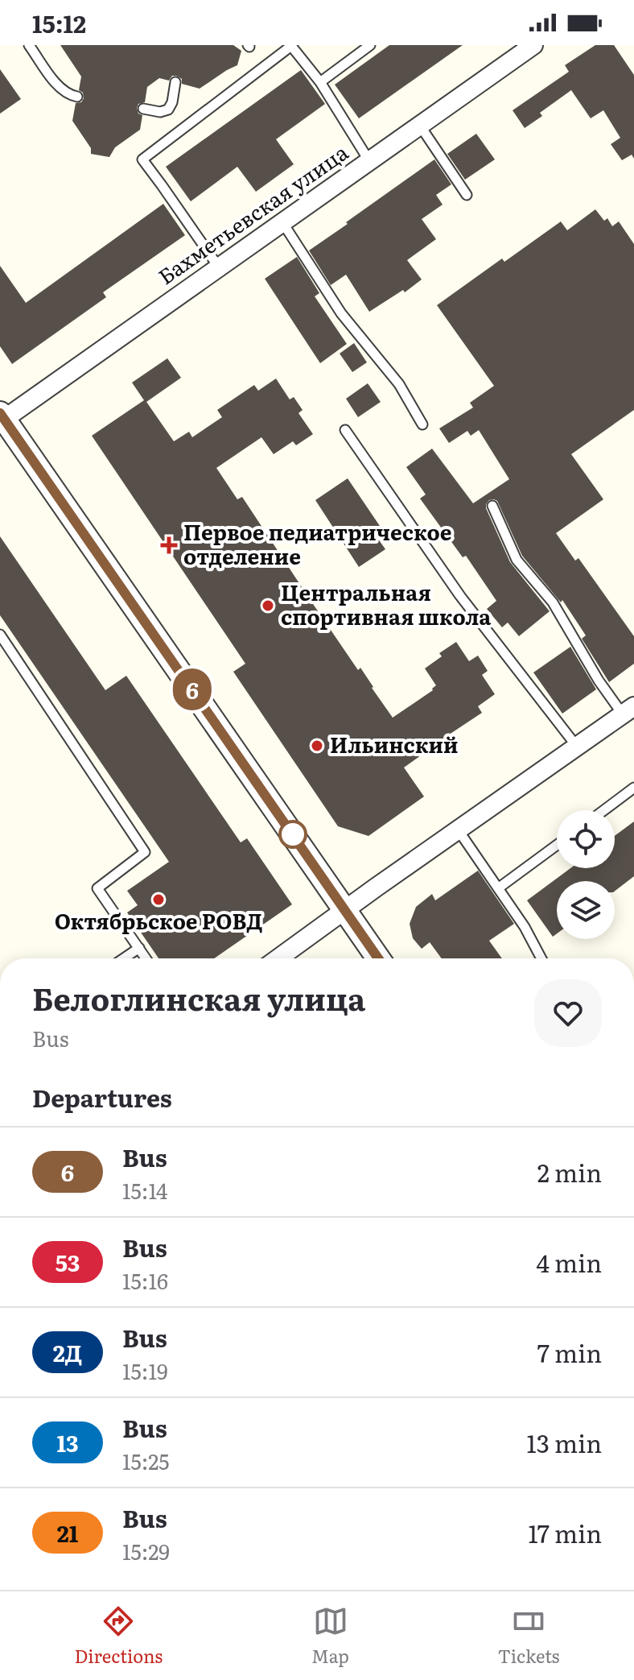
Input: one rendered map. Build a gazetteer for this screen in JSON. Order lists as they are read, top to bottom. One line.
{"streets":{"street":["Бахметьевская улица"]},"places":{"health":["Первое педиатрическое отделение"],"other":["Центральная спортивная школа","Ильинский","Октябрьское РОВД"]},"lines":["bus line 6"],"page":{"status":"15:12","on_map":"6","heading":[["Белоглинская улица","Bus"],"Departures"],"list":[{"mark":"6","name":"Bus","note":"15:14","value":"2 min"},{"mark":"53","name":"Bus","note":"15:16","value":"4 min"},{"mark":"2Д","name":"Bus","note":"15:19","value":"7 min"},{"mark":"13","name":"Bus","note":"15:25","value":"13 min"},{"mark":"21","name":"Bus","note":"15:29","value":"17 min"}],"tabs":["Directions","Map","Tickets"]}}
